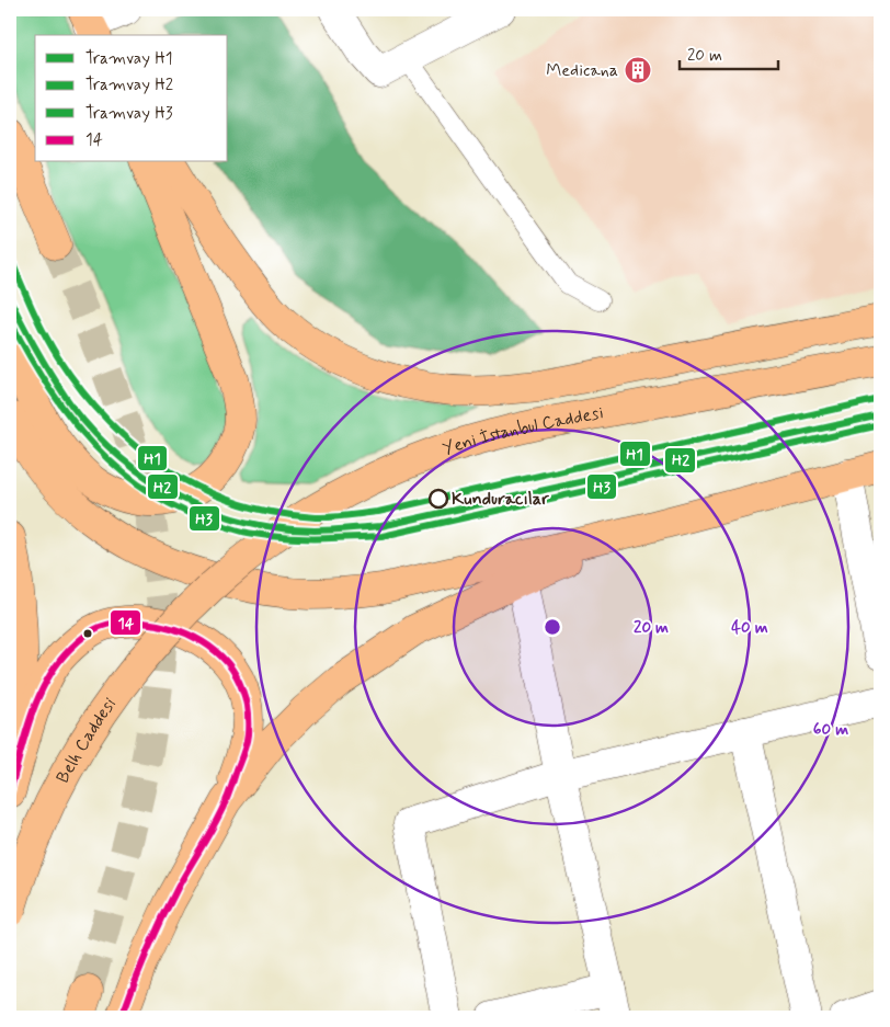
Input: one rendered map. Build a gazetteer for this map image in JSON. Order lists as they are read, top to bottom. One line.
{"streets":{"main road":["Yeni İstanbul Caddesi","Belh Caddesi"]},"crossings":[["Yeni İstanbul Caddesi","Belh Caddesi"]],"places":{"building":["Medicana"],"other":["Kunduracılar"]},"lines":["tram line H1","tram line H2","tram line H3","transit line 14"],"legend":["Tramvay H1","Tramvay H2","Tramvay H3","14"],"scale_bar":"20 m","rings":["20 m","40 m","60 m"]}
